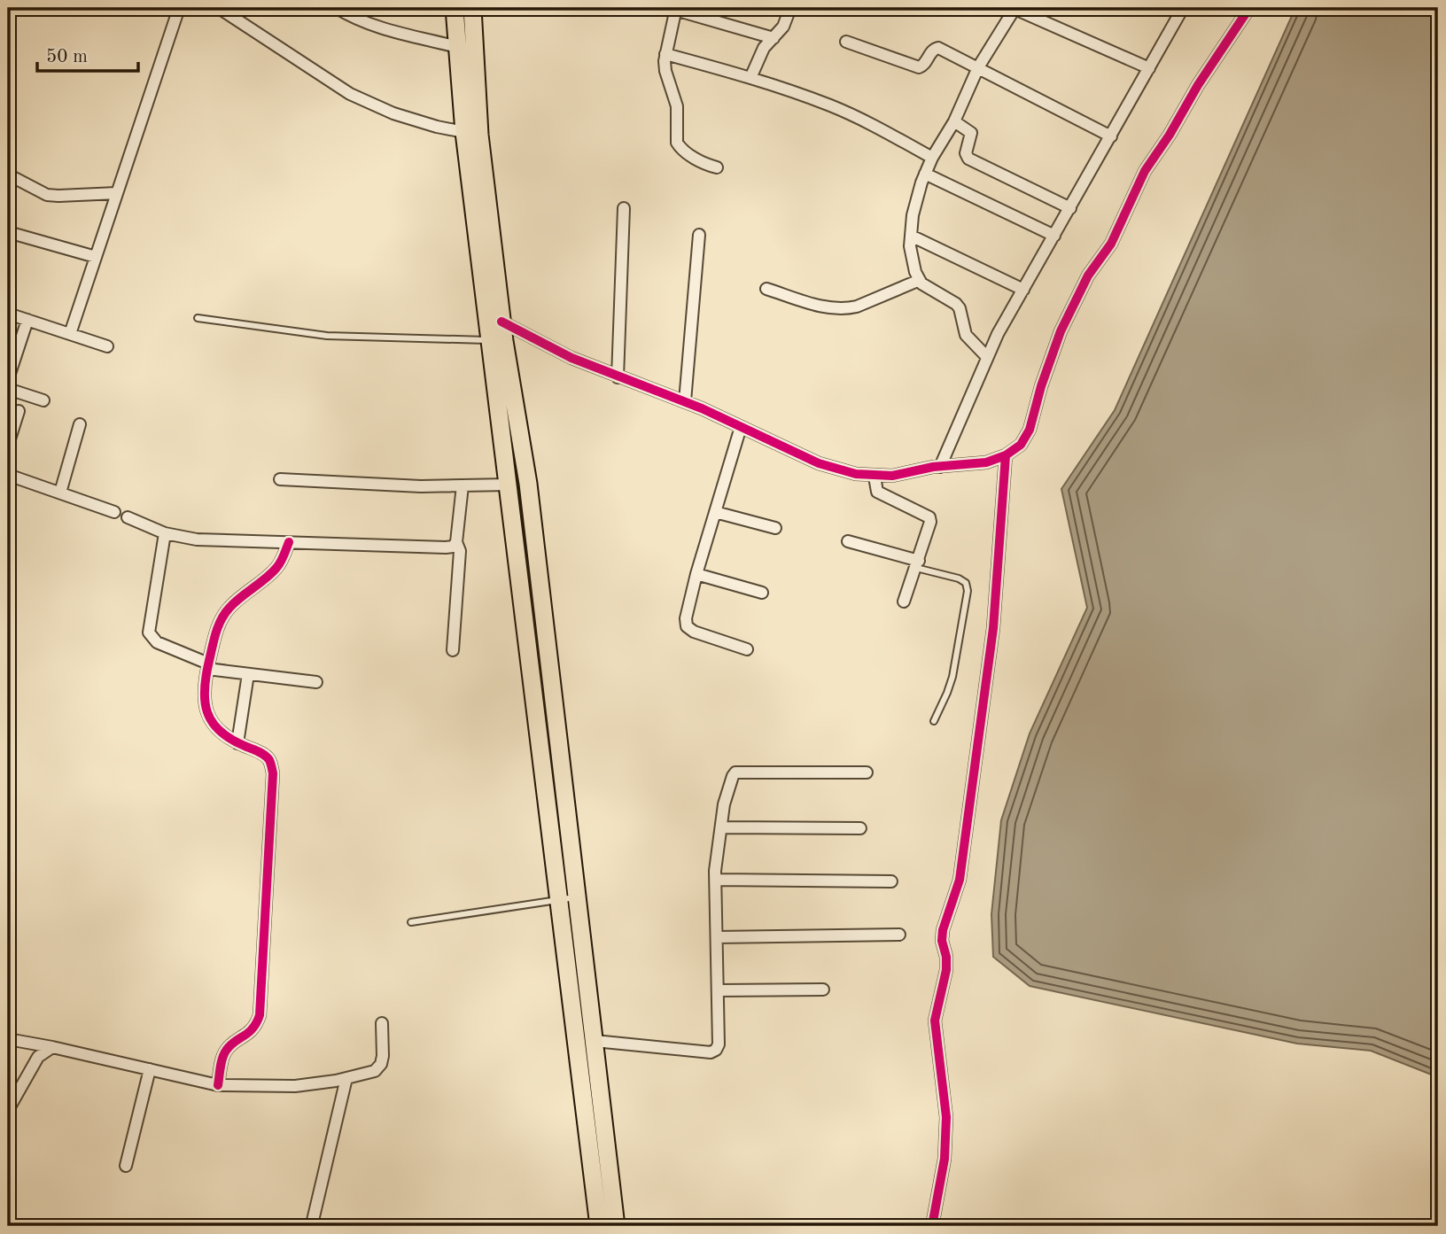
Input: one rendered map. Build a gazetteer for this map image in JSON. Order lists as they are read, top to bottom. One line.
{"scale_bar":"50 m"}
